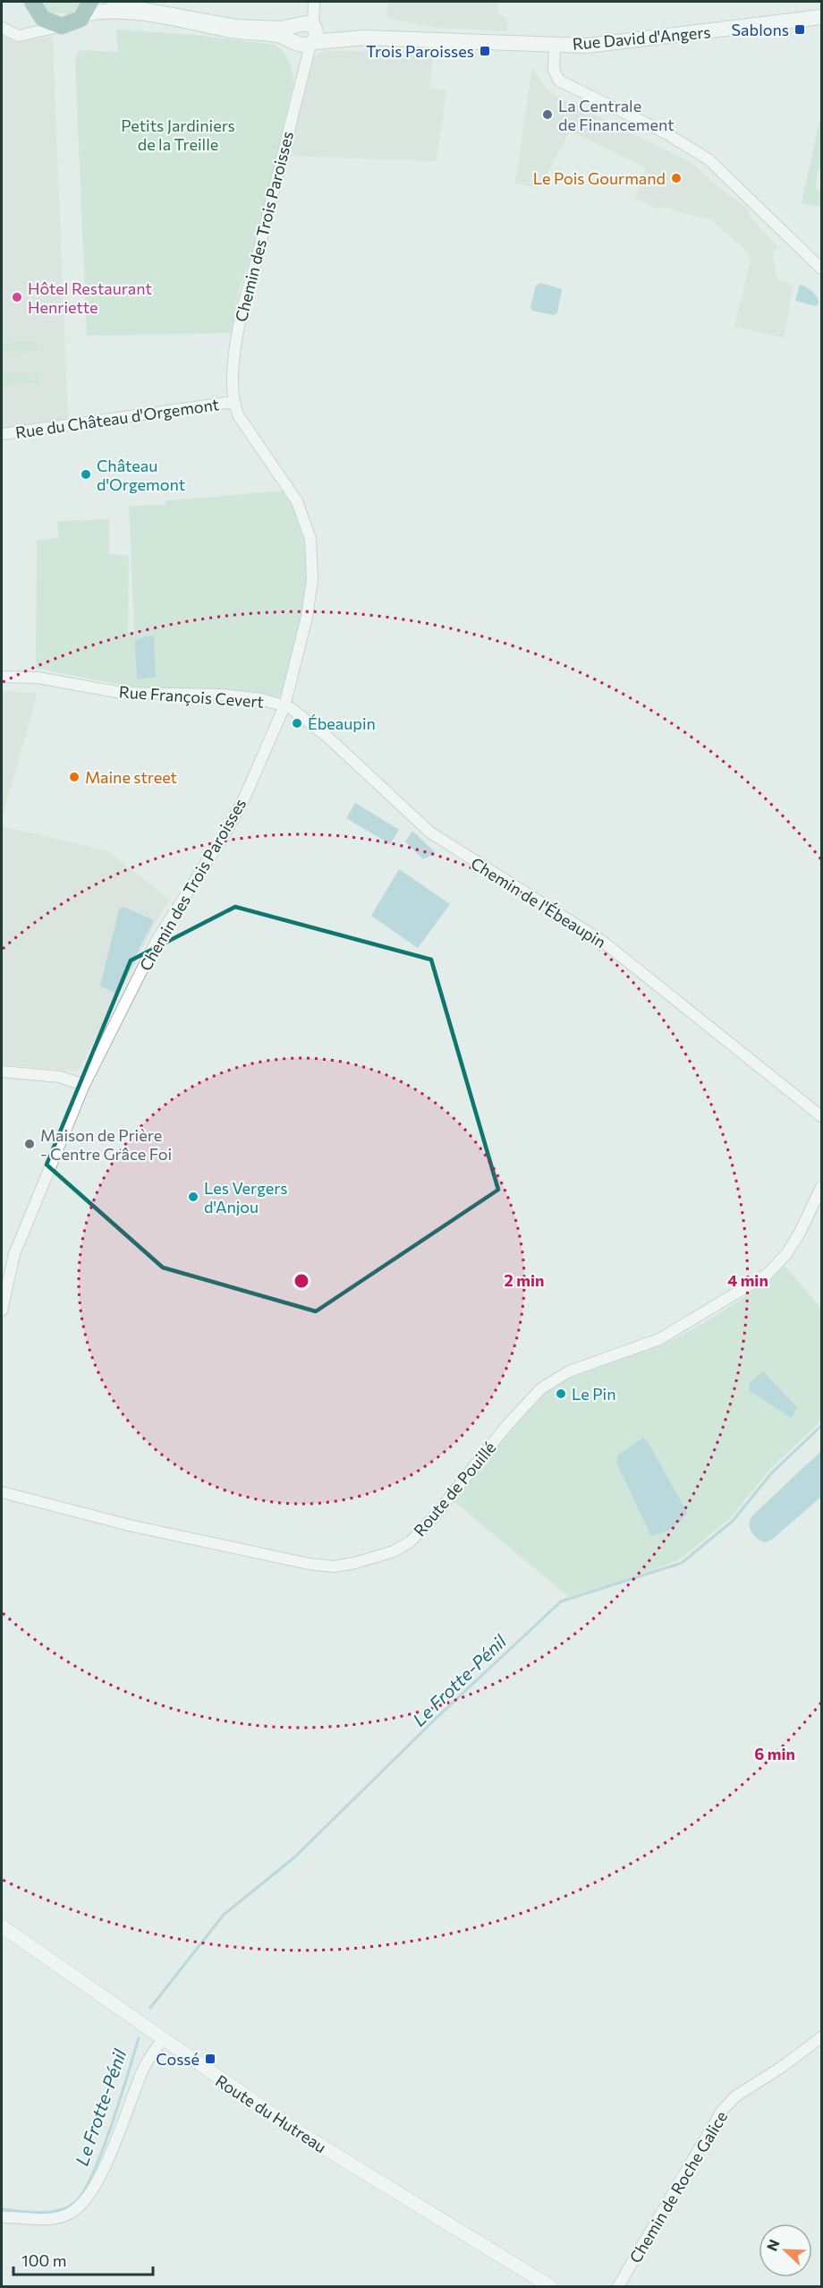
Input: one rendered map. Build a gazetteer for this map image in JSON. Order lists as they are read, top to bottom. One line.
{"streets":{"main road":["Rue David d'Angers"],"street":["Chemin des Trois Paroisses","Rue du Château d'Orgemont","Rue François Cevert","Chemin de l'Ébeaupin","Route de Pouillé","Route du Hutreau","Chemin de Roche Galice"]},"crossings":[["Rue David d'Angers","Chemin des Trois Paroisses"],["Chemin des Trois Paroisses","Rue du Château d'Orgemont"],["Chemin des Trois Paroisses","Rue François Cevert"],["Chemin des Trois Paroisses","Chemin de l'Ébeaupin"],["Rue François Cevert","Chemin de l'Ébeaupin"]],"water":["Le Frotte-Pénil"],"parks":["Petits Jardiniers de la Treille"],"places":{"transit":["Sablons","Trois Paroisses","Cossé"],"other":["La Centrale de Financement","Le Pois Gourmand","Hôtel Restaurant Henriette","Château d'Orgemont","Ébeaupin","Maine street","Maison de Prière - Centre Grâce Foi","Les Vergers d'Anjou","Le Pin"]},"scale_bar":"100 m","north":"top left","rings":["2 min","4 min","6 min"]}
